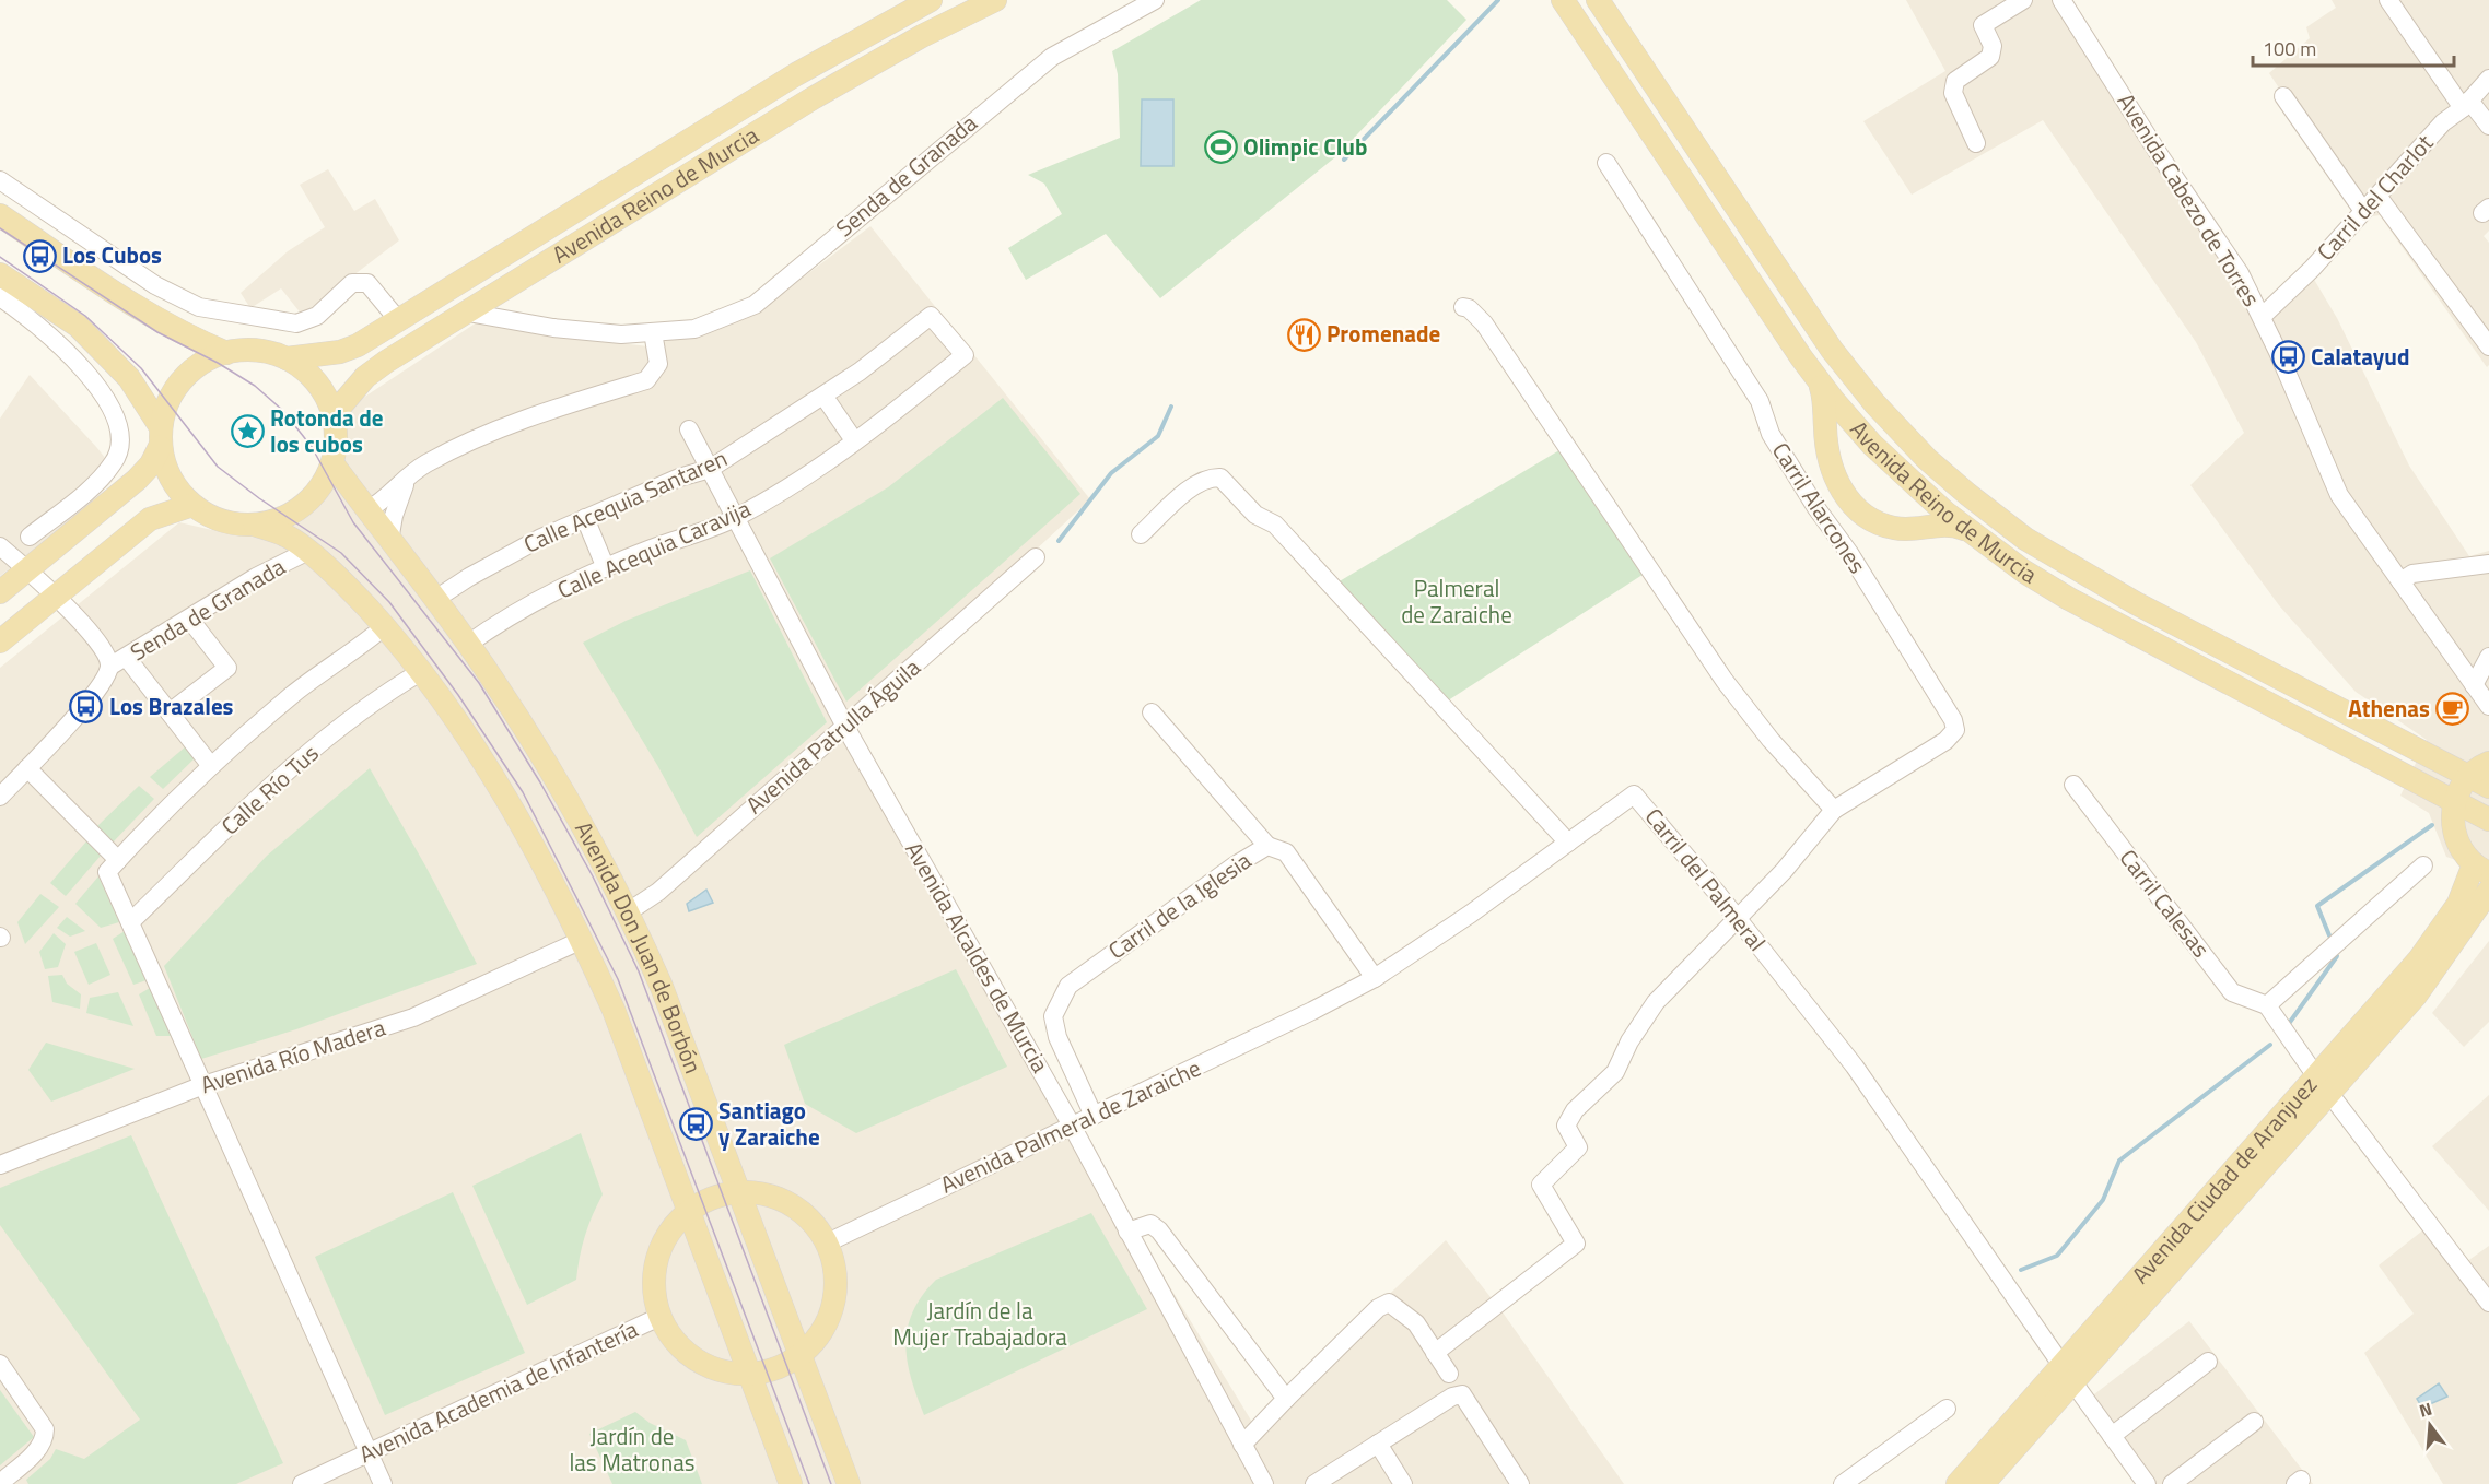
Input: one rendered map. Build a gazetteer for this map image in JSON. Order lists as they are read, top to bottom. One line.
{"streets":{"main road":["Avenida Reino de Murcia","Avenida Don Juan de Borbón","Avenida Ciudad de Aranjuez"],"street":["Senda de Granada","Carril del Charlot","Avenida Cabezo de Torres","Calle Acequia Santaren","Carril Alarcones","Calle Acequia Caravija","Avenida Patrulla Águila","Calle Río Tus","Carril del Palmeral","Carril Calesas","Carril de la Iglesia","Avenida Alcaldes de Murcia","Avenida Río Madera","Avenida Palmeral de Zaraiche","Avenida Academia de Infantería"]},"crossings":[["Senda de Granada","Avenida Reino de Murcia"],["Senda de Granada","Avenida Don Juan de Borbón"],["Avenida Reino de Murcia","Avenida Don Juan de Borbón"],["Carril del Charlot","Avenida Cabezo de Torres"],["Calle Acequia Santaren","Calle Acequia Caravija"],["Calle Acequia Santaren","Avenida Don Juan de Borbón"],["Calle Acequia Santaren","Avenida Alcaldes de Murcia"],["Carril Alarcones","Carril del Palmeral"],["Calle Acequia Caravija","Avenida Don Juan de Borbón"],["Calle Acequia Caravija","Avenida Alcaldes de Murcia"],["Avenida Patrulla Águila","Avenida Don Juan de Borbón"],["Avenida Patrulla Águila","Avenida Alcaldes de Murcia"],["Calle Río Tus","Avenida Don Juan de Borbón"],["Carril del Palmeral","Avenida Ciudad de Aranjuez"],["Carril de la Iglesia","Avenida Palmeral de Zaraiche"],["Avenida Don Juan de Borbón","Avenida Río Madera"],["Avenida Alcaldes de Murcia","Avenida Palmeral de Zaraiche"]],"parks":["Palmeral de Zaraiche","Jardín de la Mujer Trabajadora","Jardín de las Matronas"],"places":{"sports":["Olimpic Club"],"bus stop":["Los Cubos","Calatayud","Los Brazales","Santiago y Zaraiche"],"restaurant":["Promenade"],"place":["Rotonda de los cubos"],"cafe":["Athenas"]},"scale_bar":"100 m","north":"top"}
